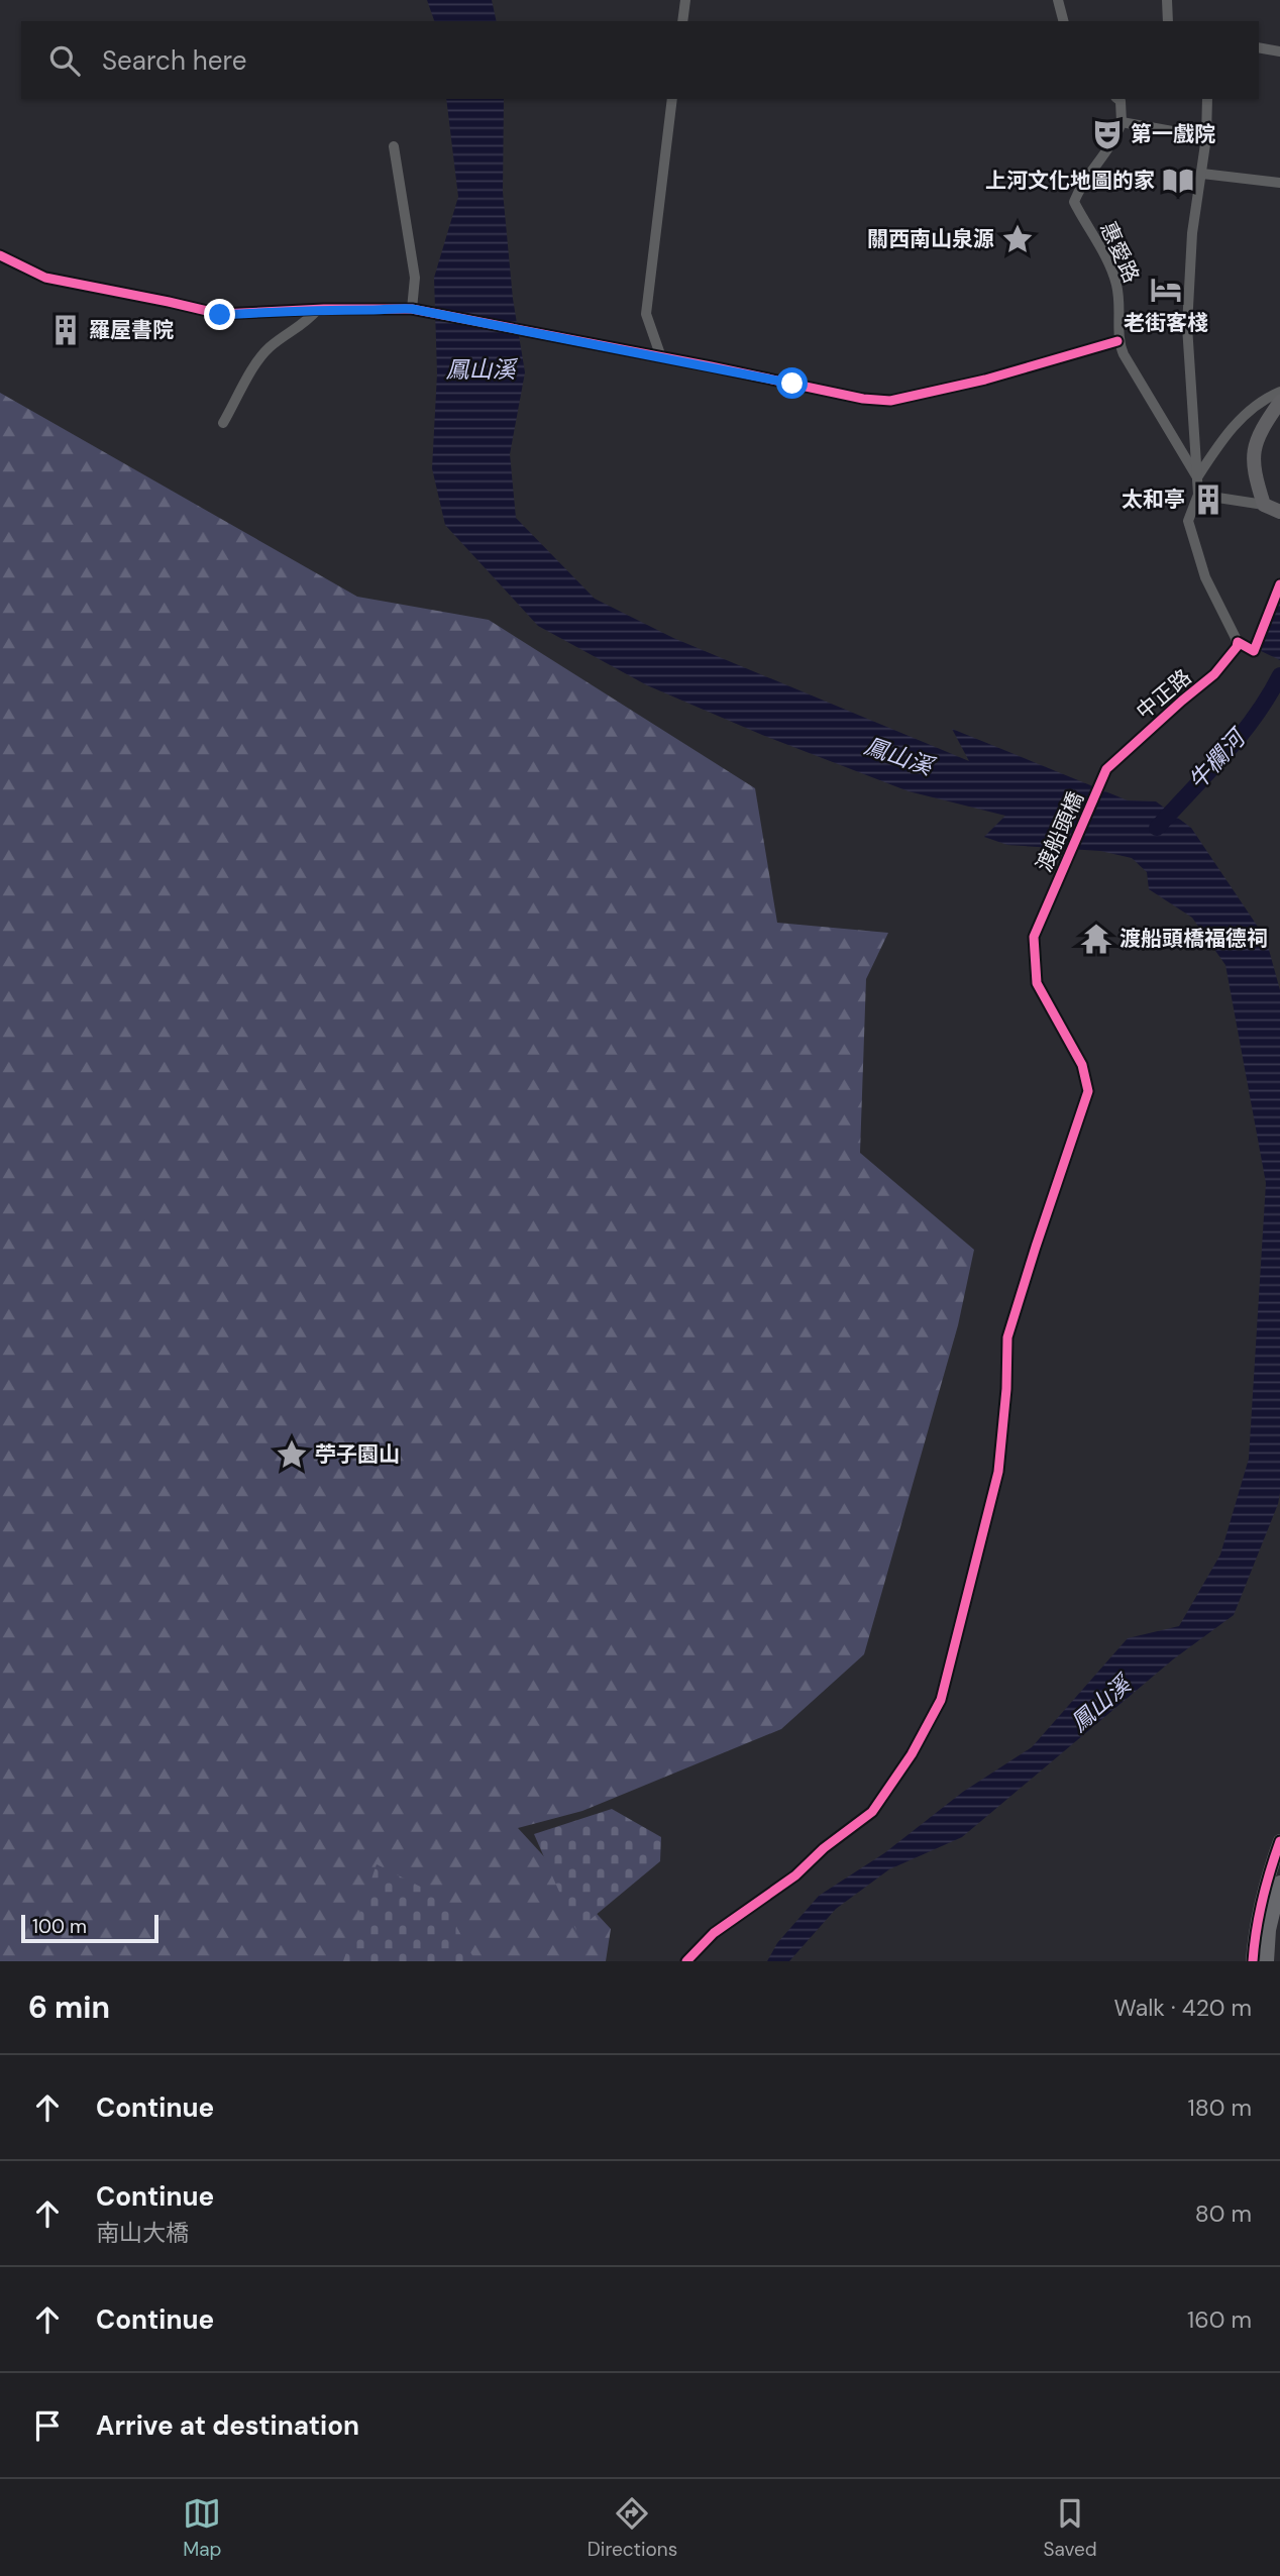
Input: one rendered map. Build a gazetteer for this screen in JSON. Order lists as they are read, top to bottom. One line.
{"streets":{"street":["惠愛路","中正路","渡船頭橋"]},"crossings":[["惠愛路","中正路"],["中正路","渡船頭橋"]],"water":["鳳山溪","牛欄河"],"places":{"theatre":["第一戲院"],"library":["上河文化地圖的家"],"place":["關西南山泉源","苧子園山"],"hotel":["老街客棧"],"building":["羅屋書院","太和亭"],"temple":["渡船頭橋福德祠"]},"scale_bar":"100 m","page":{"search":"Search here","scale":"100 m","heading":["6 min","Walk · 420 m"],"list":[["Continue","180 m"],["Continue","南山大橋","80 m"],["Continue","160 m"],"Arrive at destination"],"nav":["Map","Directions","Saved"]}}
